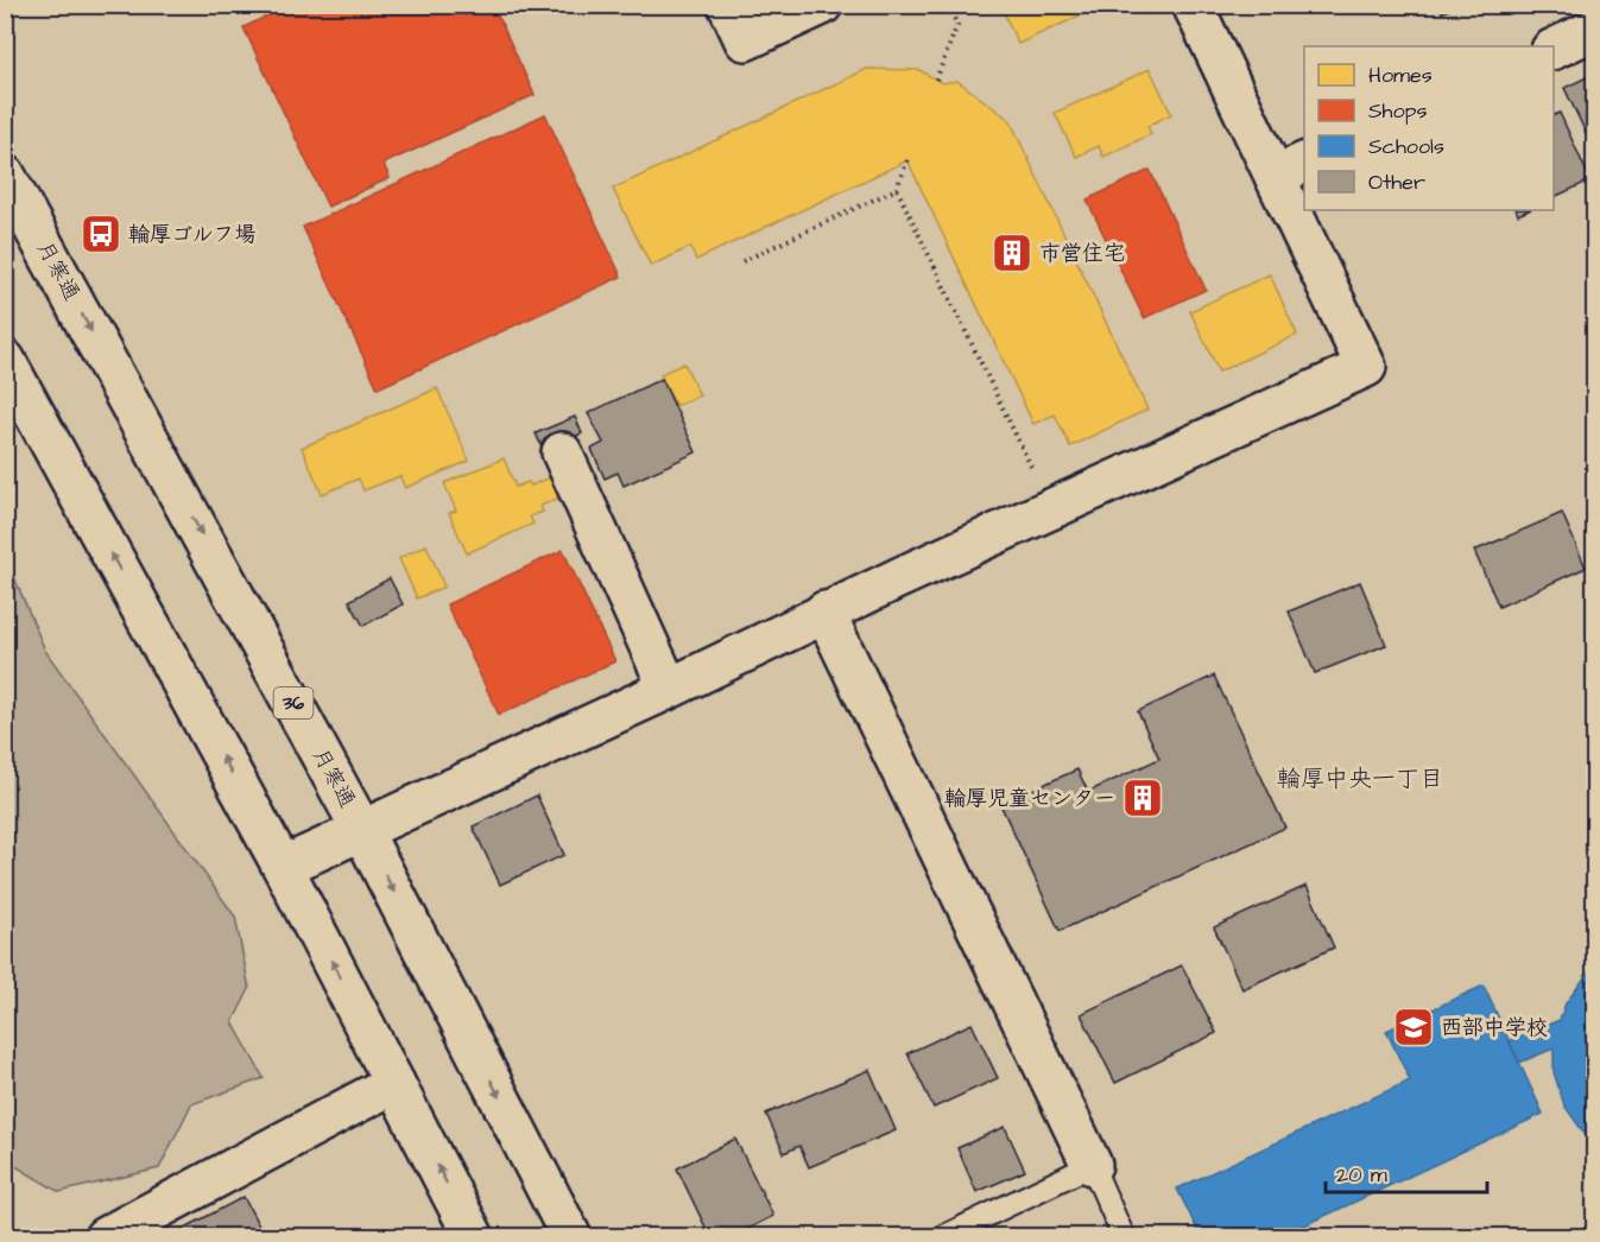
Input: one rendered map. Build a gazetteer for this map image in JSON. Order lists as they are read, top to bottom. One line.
{"streets":{"main road":["月寒通","36"]},"districts":["輪厚中央一丁目"],"places":{"bus stop":["輪厚ゴルフ場"],"building":["市営住宅","輪厚児童センター"],"school or university":["西部中学校"]},"legend":["Homes","Shops","Schools","Other"],"scale_bar":"20 m"}
